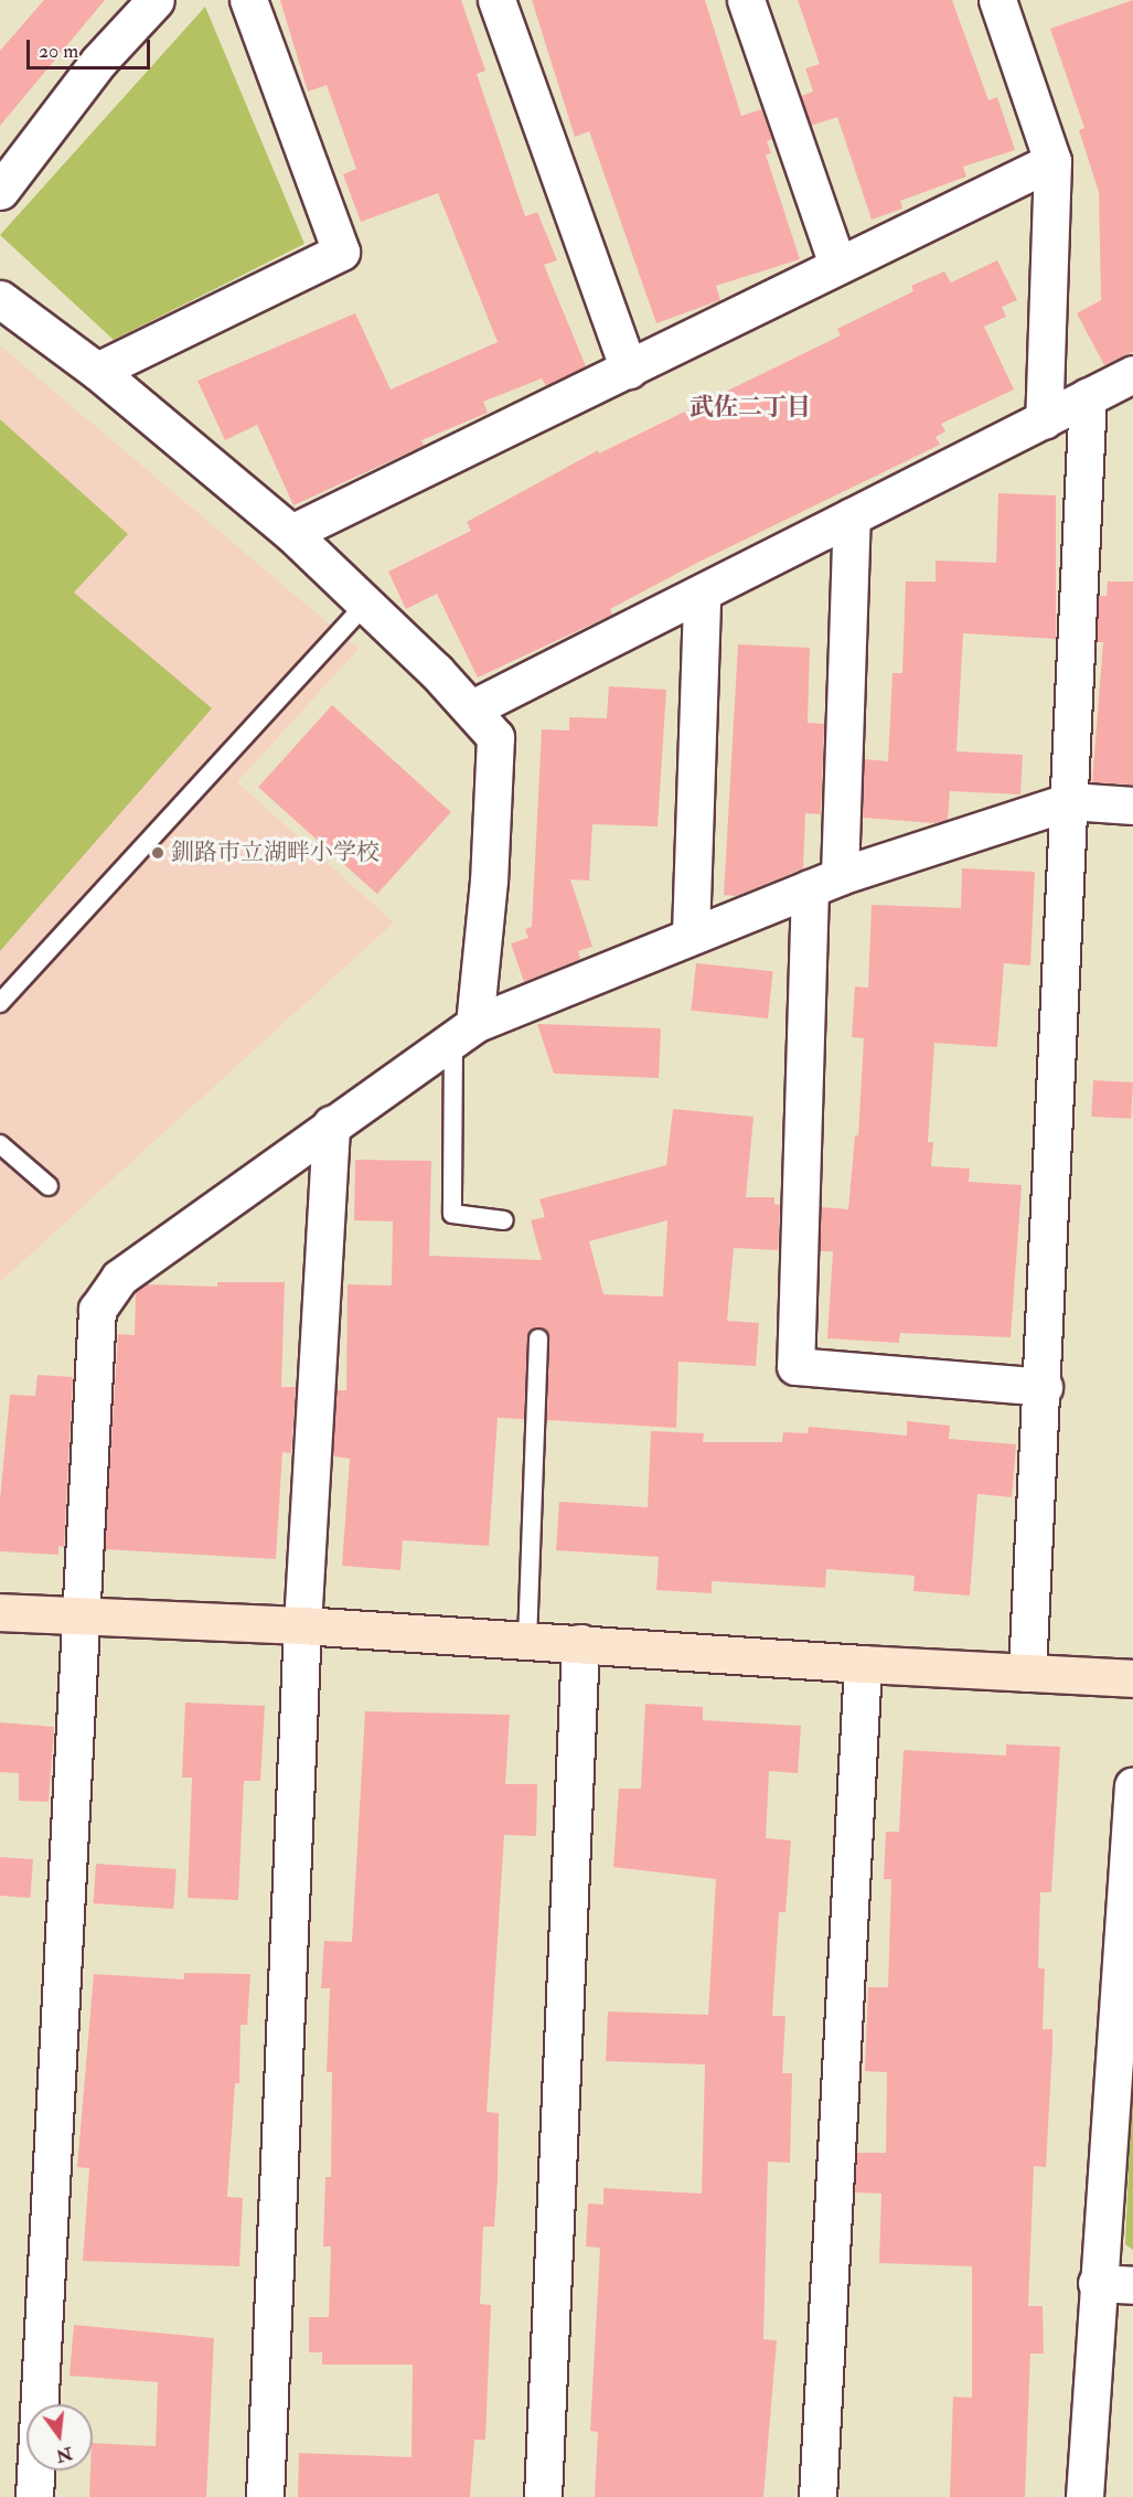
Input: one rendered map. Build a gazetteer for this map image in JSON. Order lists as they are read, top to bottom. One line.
{"districts":["武佐二丁目"],"places":["釧路市立湖畔小学校"],"scale_bar":"20 m","north":"bottom"}
